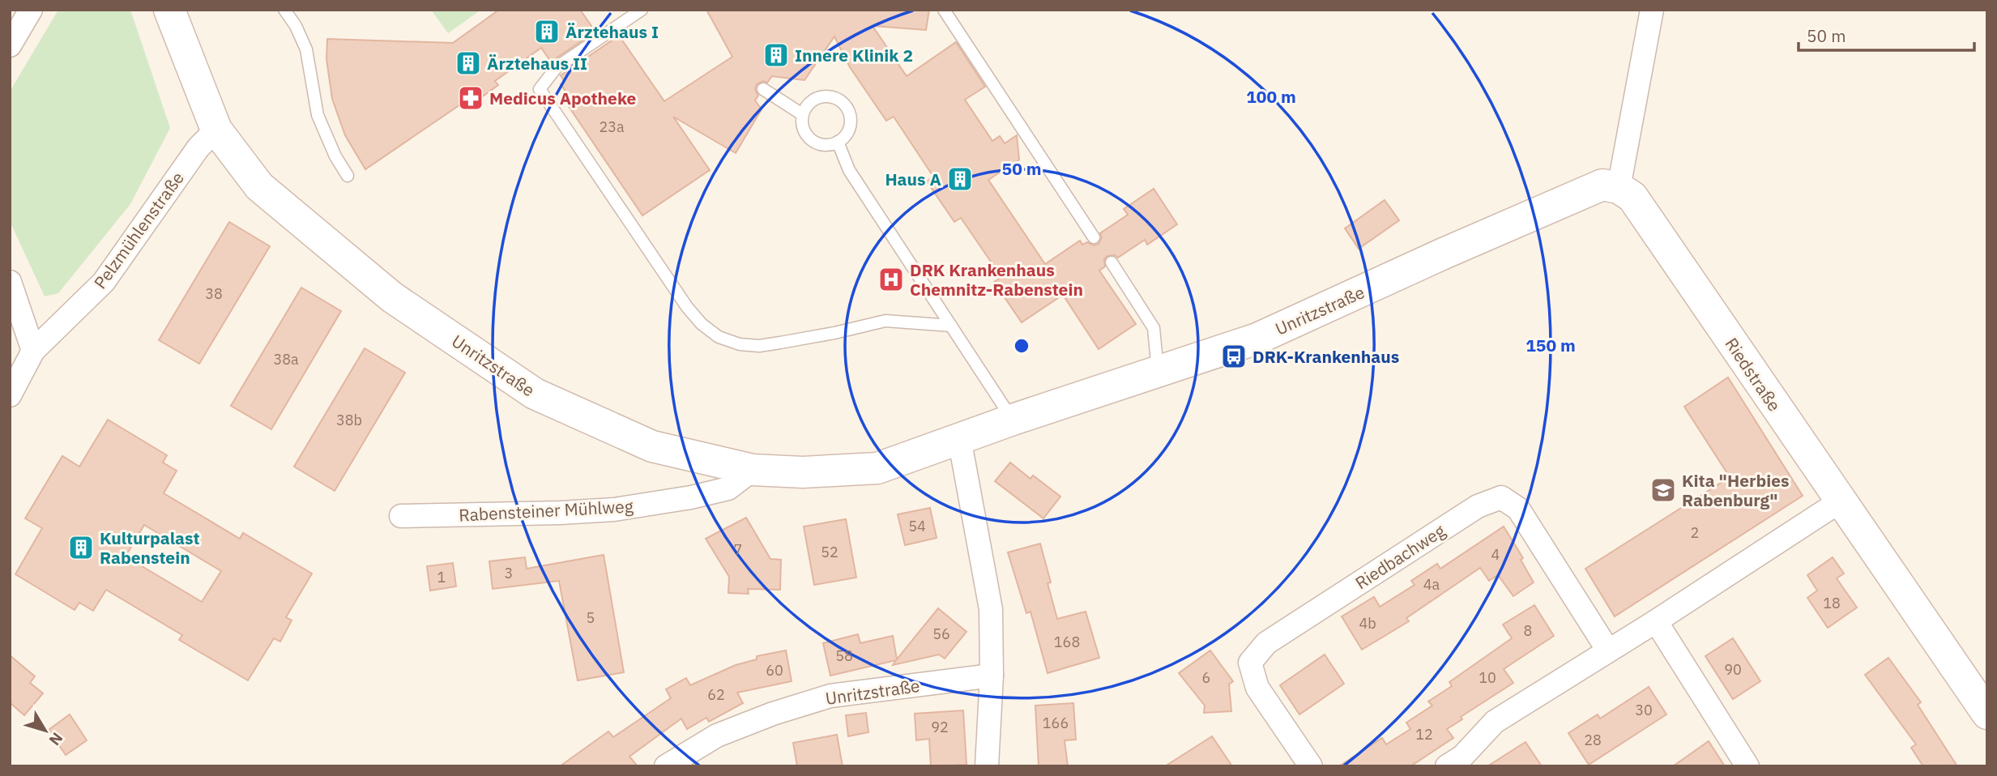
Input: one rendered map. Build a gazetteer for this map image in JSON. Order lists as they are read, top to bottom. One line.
{"streets":{"street":["Pelzmühlenstraße","Unritzstraße","Riedstraße","Rabensteiner Mühlweg","Riedbachweg"]},"crossings":[["Pelzmühlenstraße","Unritzstraße"],["Unritzstraße","Riedstraße"],["Unritzstraße","Rabensteiner Mühlweg"]],"places":{"building":["Ärztehaus I","Innere Klinik 2","Ärztehaus II","Haus A","Kulturpalast Rabenstein"],"pharmacy":["Medicus Apotheke"],"hospital":["DRK Krankenhaus Chemnitz-Rabenstein"],"bus stop":["DRK-Krankenhaus"],"school or university":["Kita \"Herbies Rabenburg\""]},"house_numbers":["23a","38","38a","38b","54","2","7","52","4","3","1","4a","18","5","4b","8","56","168","58","90","60","6","10","62","30","166","92","12","28"],"scale_bar":"50 m","north":"bottom right","rings":["100 m","50 m","150 m"]}
